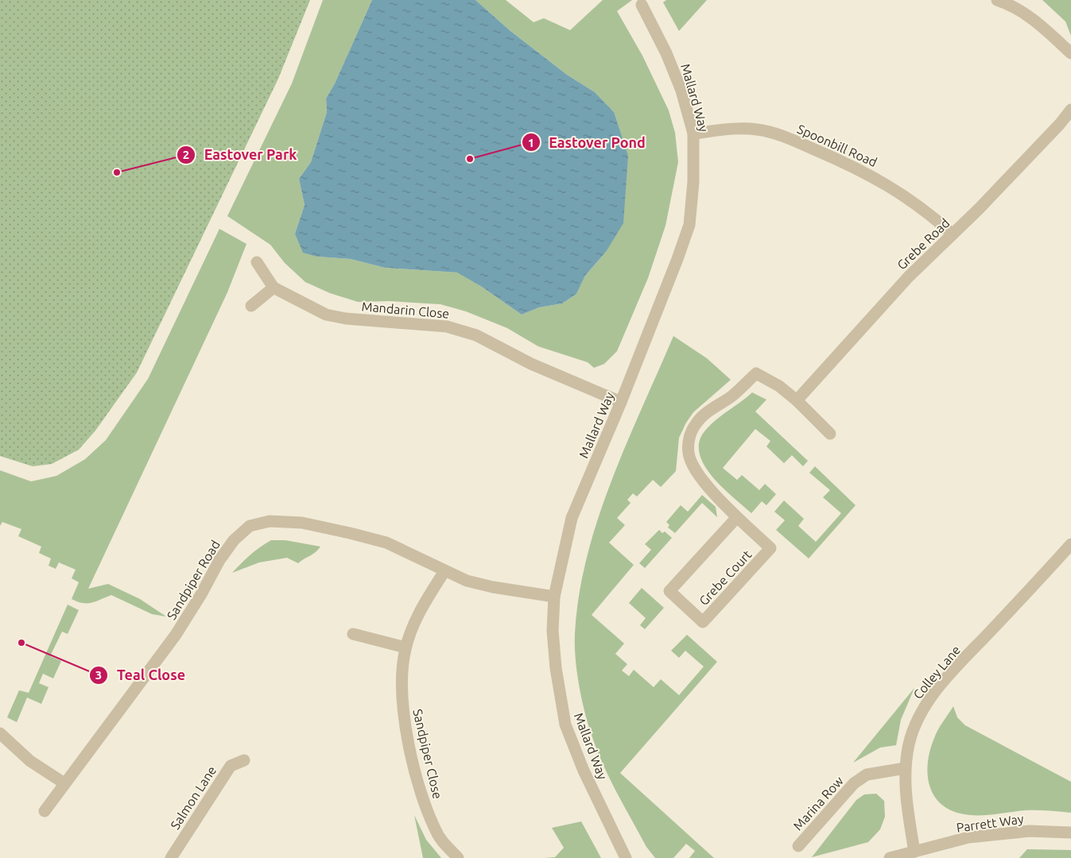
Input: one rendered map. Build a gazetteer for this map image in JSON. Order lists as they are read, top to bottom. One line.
{"streets":{"street":["Mallard Way","Spoonbill Road","Grebe Road","Mandarin Close","Grebe Court","Sandpiper Road","Colley Lane","Sandpiper Close","Salmon Lane","Marina Row","Parrett Way"]},"crossings":[["Mallard Way","Spoonbill Road"],["Mallard Way","Mandarin Close"],["Mallard Way","Sandpiper Road"],["Spoonbill Road","Grebe Road"],["Grebe Road","Grebe Court"],["Sandpiper Road","Sandpiper Close"],["Colley Lane","Marina Row"],["Colley Lane","Parrett Way"]],"places":["Eastover Pond","Eastover Park","Teal Close"]}
